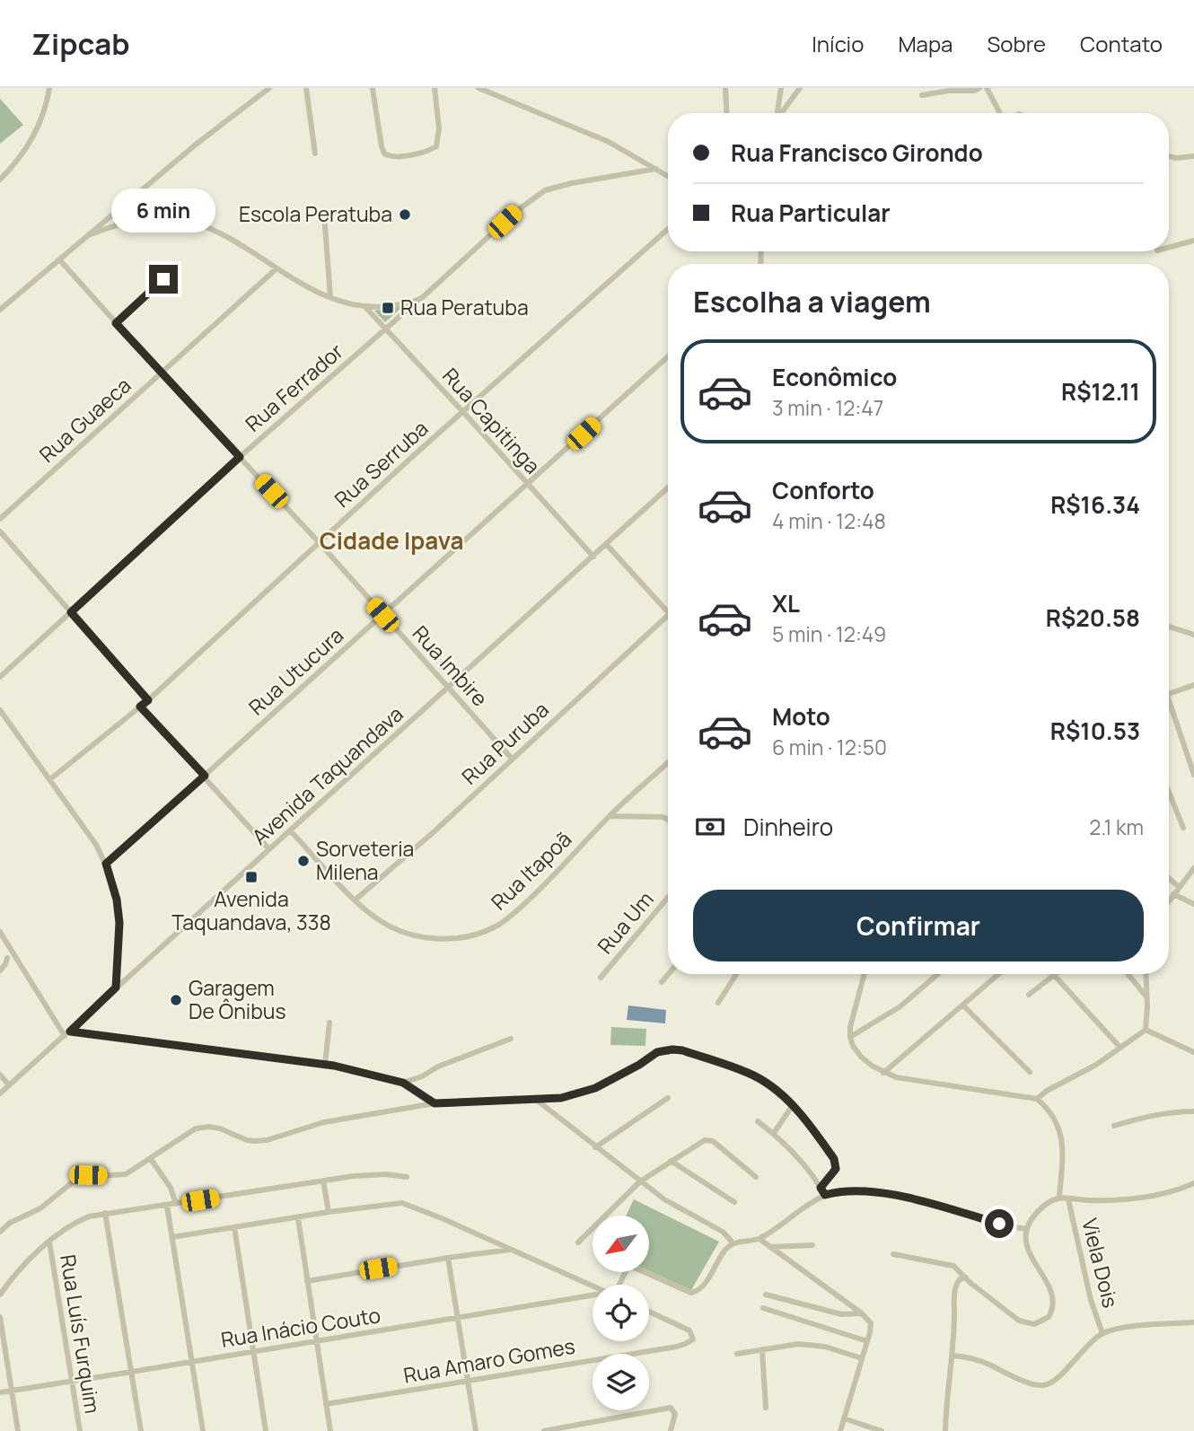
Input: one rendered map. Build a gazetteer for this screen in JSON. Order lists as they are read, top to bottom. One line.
{"streets":{"street":["Rua Ferrador","Rua Guaeca","Rua Capitinga","Rua Serruba","Rua Imbire","Rua Utucura","Rua Puruba","Avenida Taquandava","Rua Itapoã","Rua Um","Viela Dois","Rua Inácio Couto","Rua Luís Furquim","Rua Amaro Gomes"]},"crossings":[["Rua Ferrador","Rua Capitinga"],["Rua Ferrador","Rua Imbire"],["Rua Guaeca","Rua Imbire"],["Rua Capitinga","Rua Serruba"],["Rua Capitinga","Rua Utucura"],["Rua Capitinga","Avenida Taquandava"],["Rua Serruba","Rua Imbire"],["Rua Imbire","Rua Utucura"],["Rua Imbire","Rua Puruba"],["Rua Imbire","Avenida Taquandava"],["Rua Puruba","Rua Itapoã"],["Avenida Taquandava","Rua Itapoã"],["Rua Inácio Couto","Rua Luís Furquim"]],"districts":["Cidade Ipava"],"places":{"other":["Escola Peratuba","Sorveteria Milena","Garagem De Ônibus"],"transit":["Rua Peratuba","Avenida Taquandava, 338"]},"north":"bottom left","page":{"header":"Zipcab","nav":["Início","Mapa","Sobre","Contato"],"banner":["Rua Francisco Girondo","Rua Particular"],"bubble":"6 min","heading":"Escolha a viagem","list":[{"name":"Econômico","note":"3 min · 12:47","value":"R$12.11"},{"name":"Conforto","note":"4 min · 12:48","value":"R$16.34"},{"name":"XL","note":"5 min · 12:49","value":"R$20.58"},{"name":"Moto","note":"6 min · 12:50","value":"R$10.53"}],"pay":["Dinheiro","2.1 km"],"buttons":"Confirmar"}}
